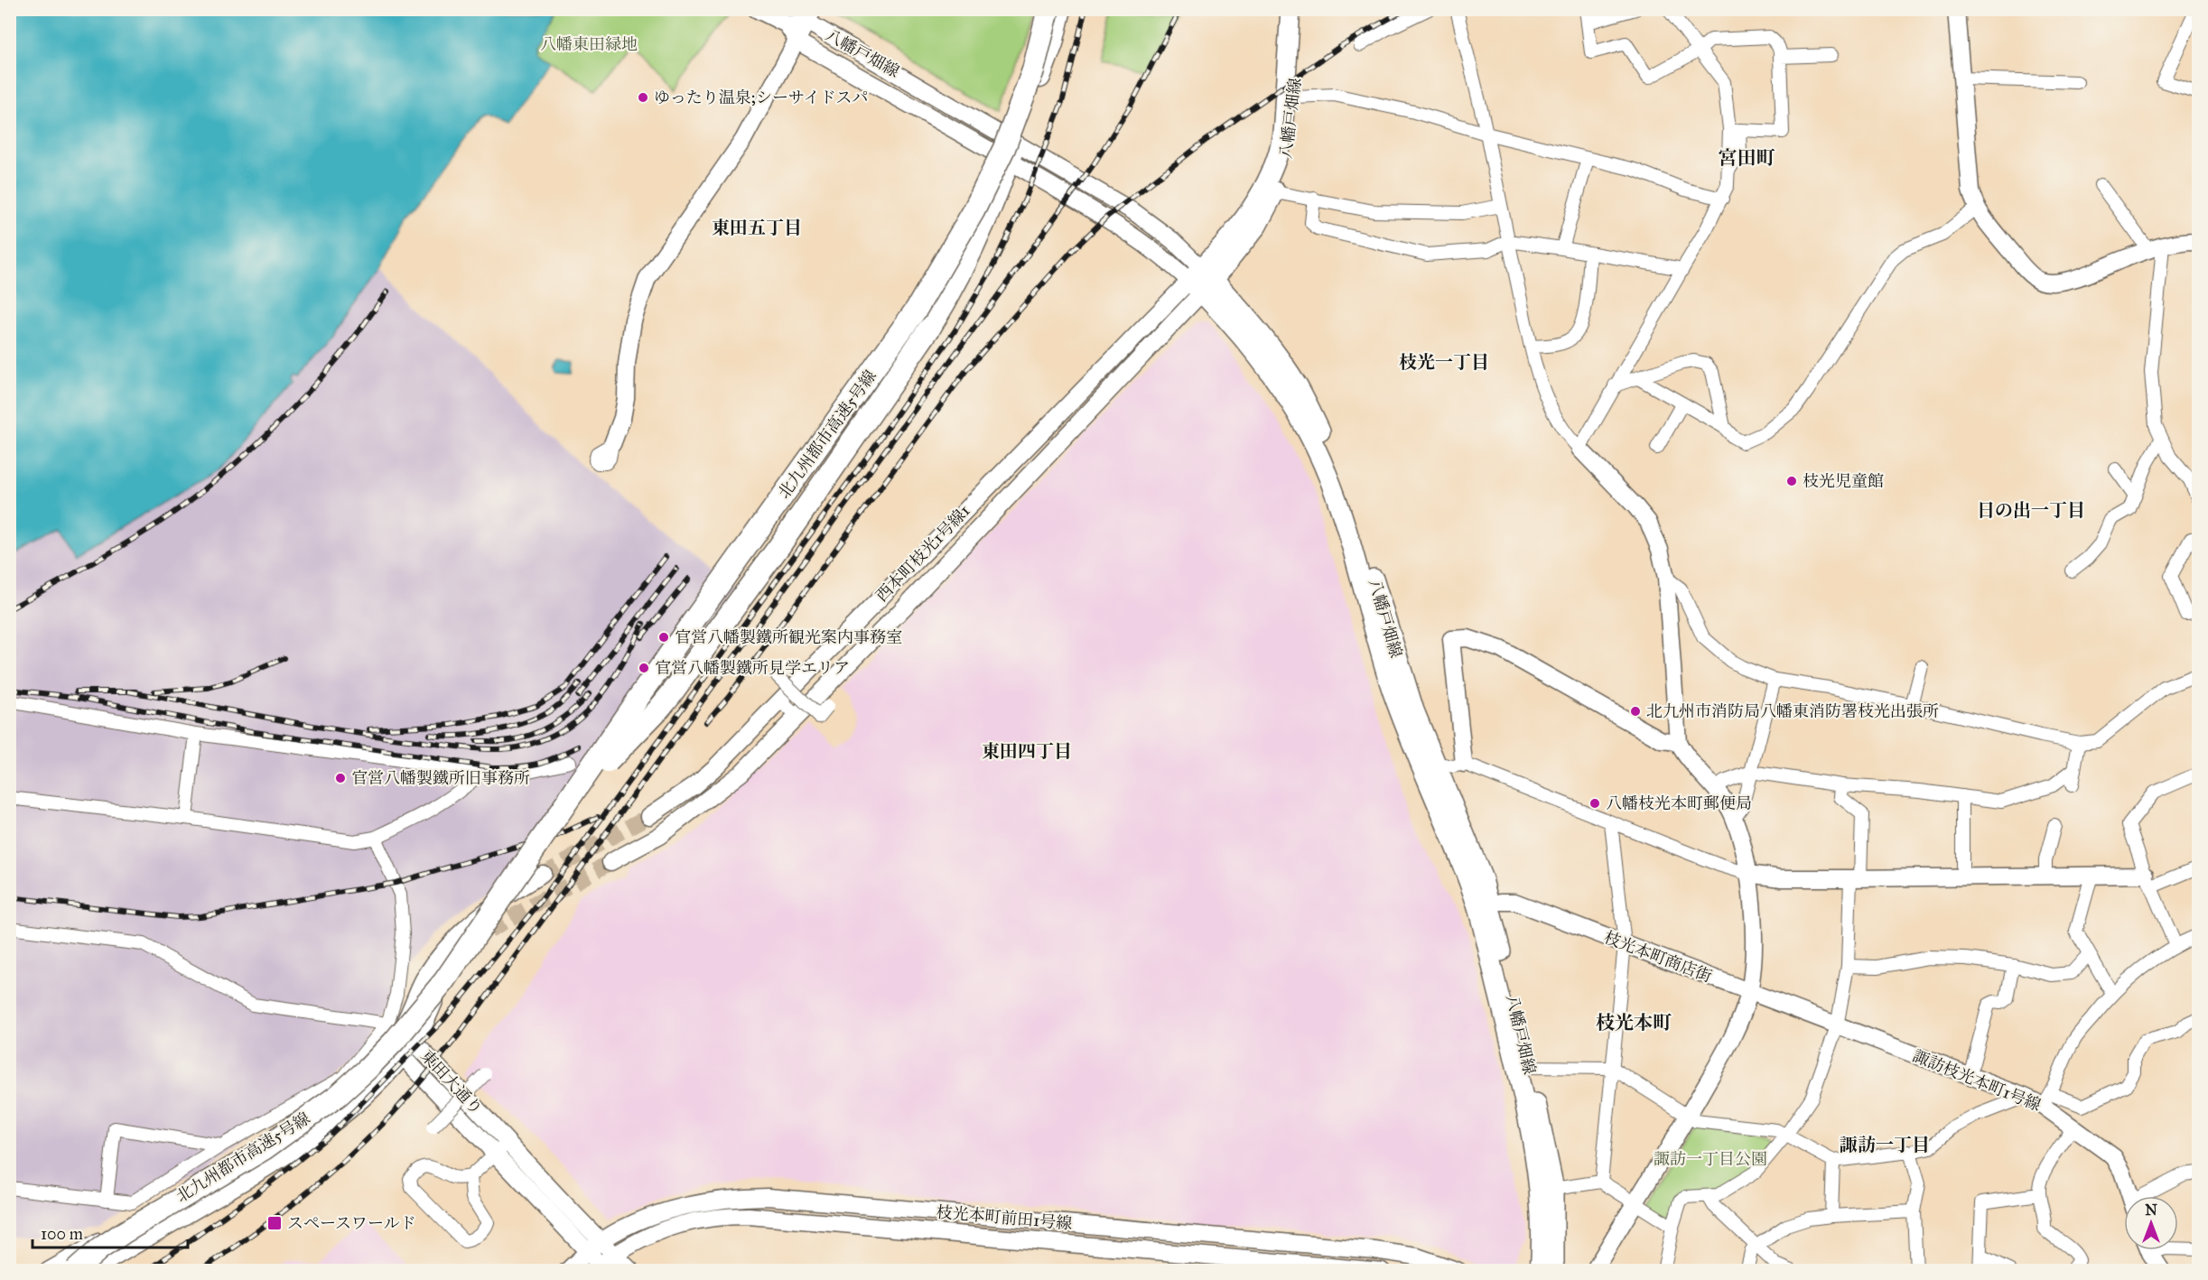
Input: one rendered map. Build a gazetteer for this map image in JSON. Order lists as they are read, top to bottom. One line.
{"streets":{"highway":["北九州都市高速5号線"],"main road":["八幡戸畑線"],"street":["西本町枝光1号線1","枝光本町商店街","諏訪枝光本町1号線","東田大通り","枝光本町前田1号線"]},"crossings":[["八幡戸畑線","西本町枝光1号線1"],["八幡戸畑線","枝光本町商店街"],["枝光本町商店街","諏訪枝光本町1号線"],["東田大通り","枝光本町前田1号線"]],"districts":["宮田町","東田五丁目","枝光一丁目","日の出一丁目","東田四丁目","枝光本町","諏訪一丁目"],"parks":["八幡東田緑地","諏訪一丁目公園"],"places":{"other":["ゆったり温泉;シーサイドスパ","枝光児童館","官営八幡製鐵所観光案内事務室","官営八幡製鐵所見学エリア","北九州市消防局八幡東消防署枝光出張所","官営八幡製鐵所旧事務所","八幡枝光本町郵便局"],"transit":["スペースワールド"]},"scale_bar":"100 m","north":"top"}
